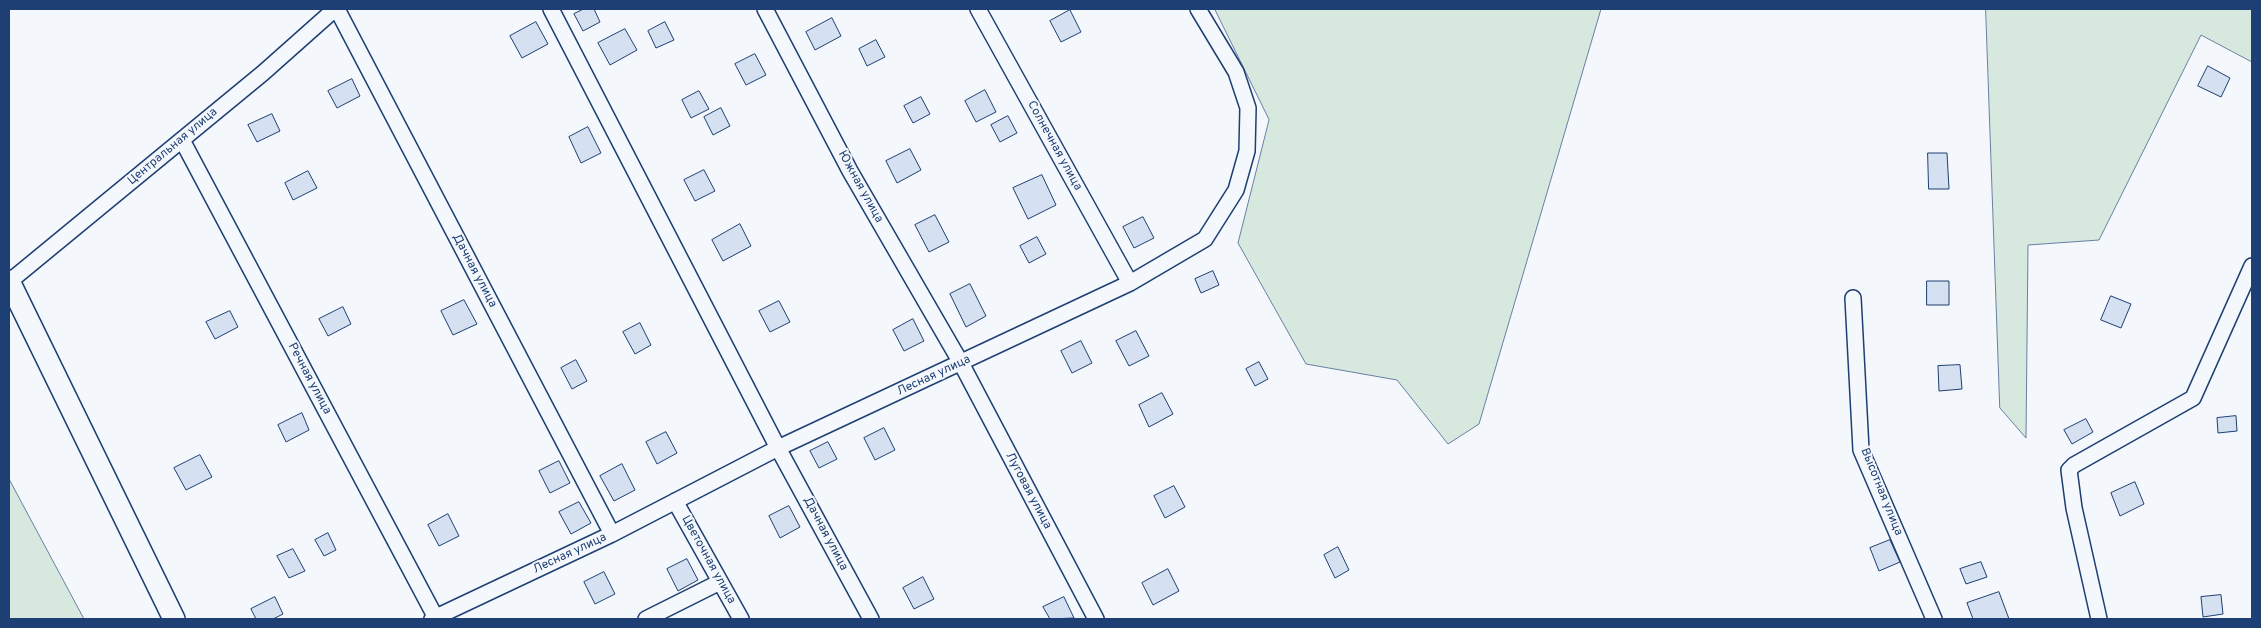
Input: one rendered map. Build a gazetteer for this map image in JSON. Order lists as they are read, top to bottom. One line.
{"streets":{"street":["Солнечная улица","Центральная улица","Южная улица","Дачная улица","Лесная улица","Речная улица","Луговая улица","Высотная улица","Цветочная улица"]},"crossings":[["Солнечная улица","Лесная улица"],["Центральная улица","Дачная улица"],["Центральная улица","Речная улица"],["Южная улица","Лесная улица"],["Южная улица","Луговая улица"],["Дачная улица","Лесная улица"],["Лесная улица","Речная улица"],["Лесная улица","Луговая улица"],["Лесная улица","Цветочная улица"]]}
